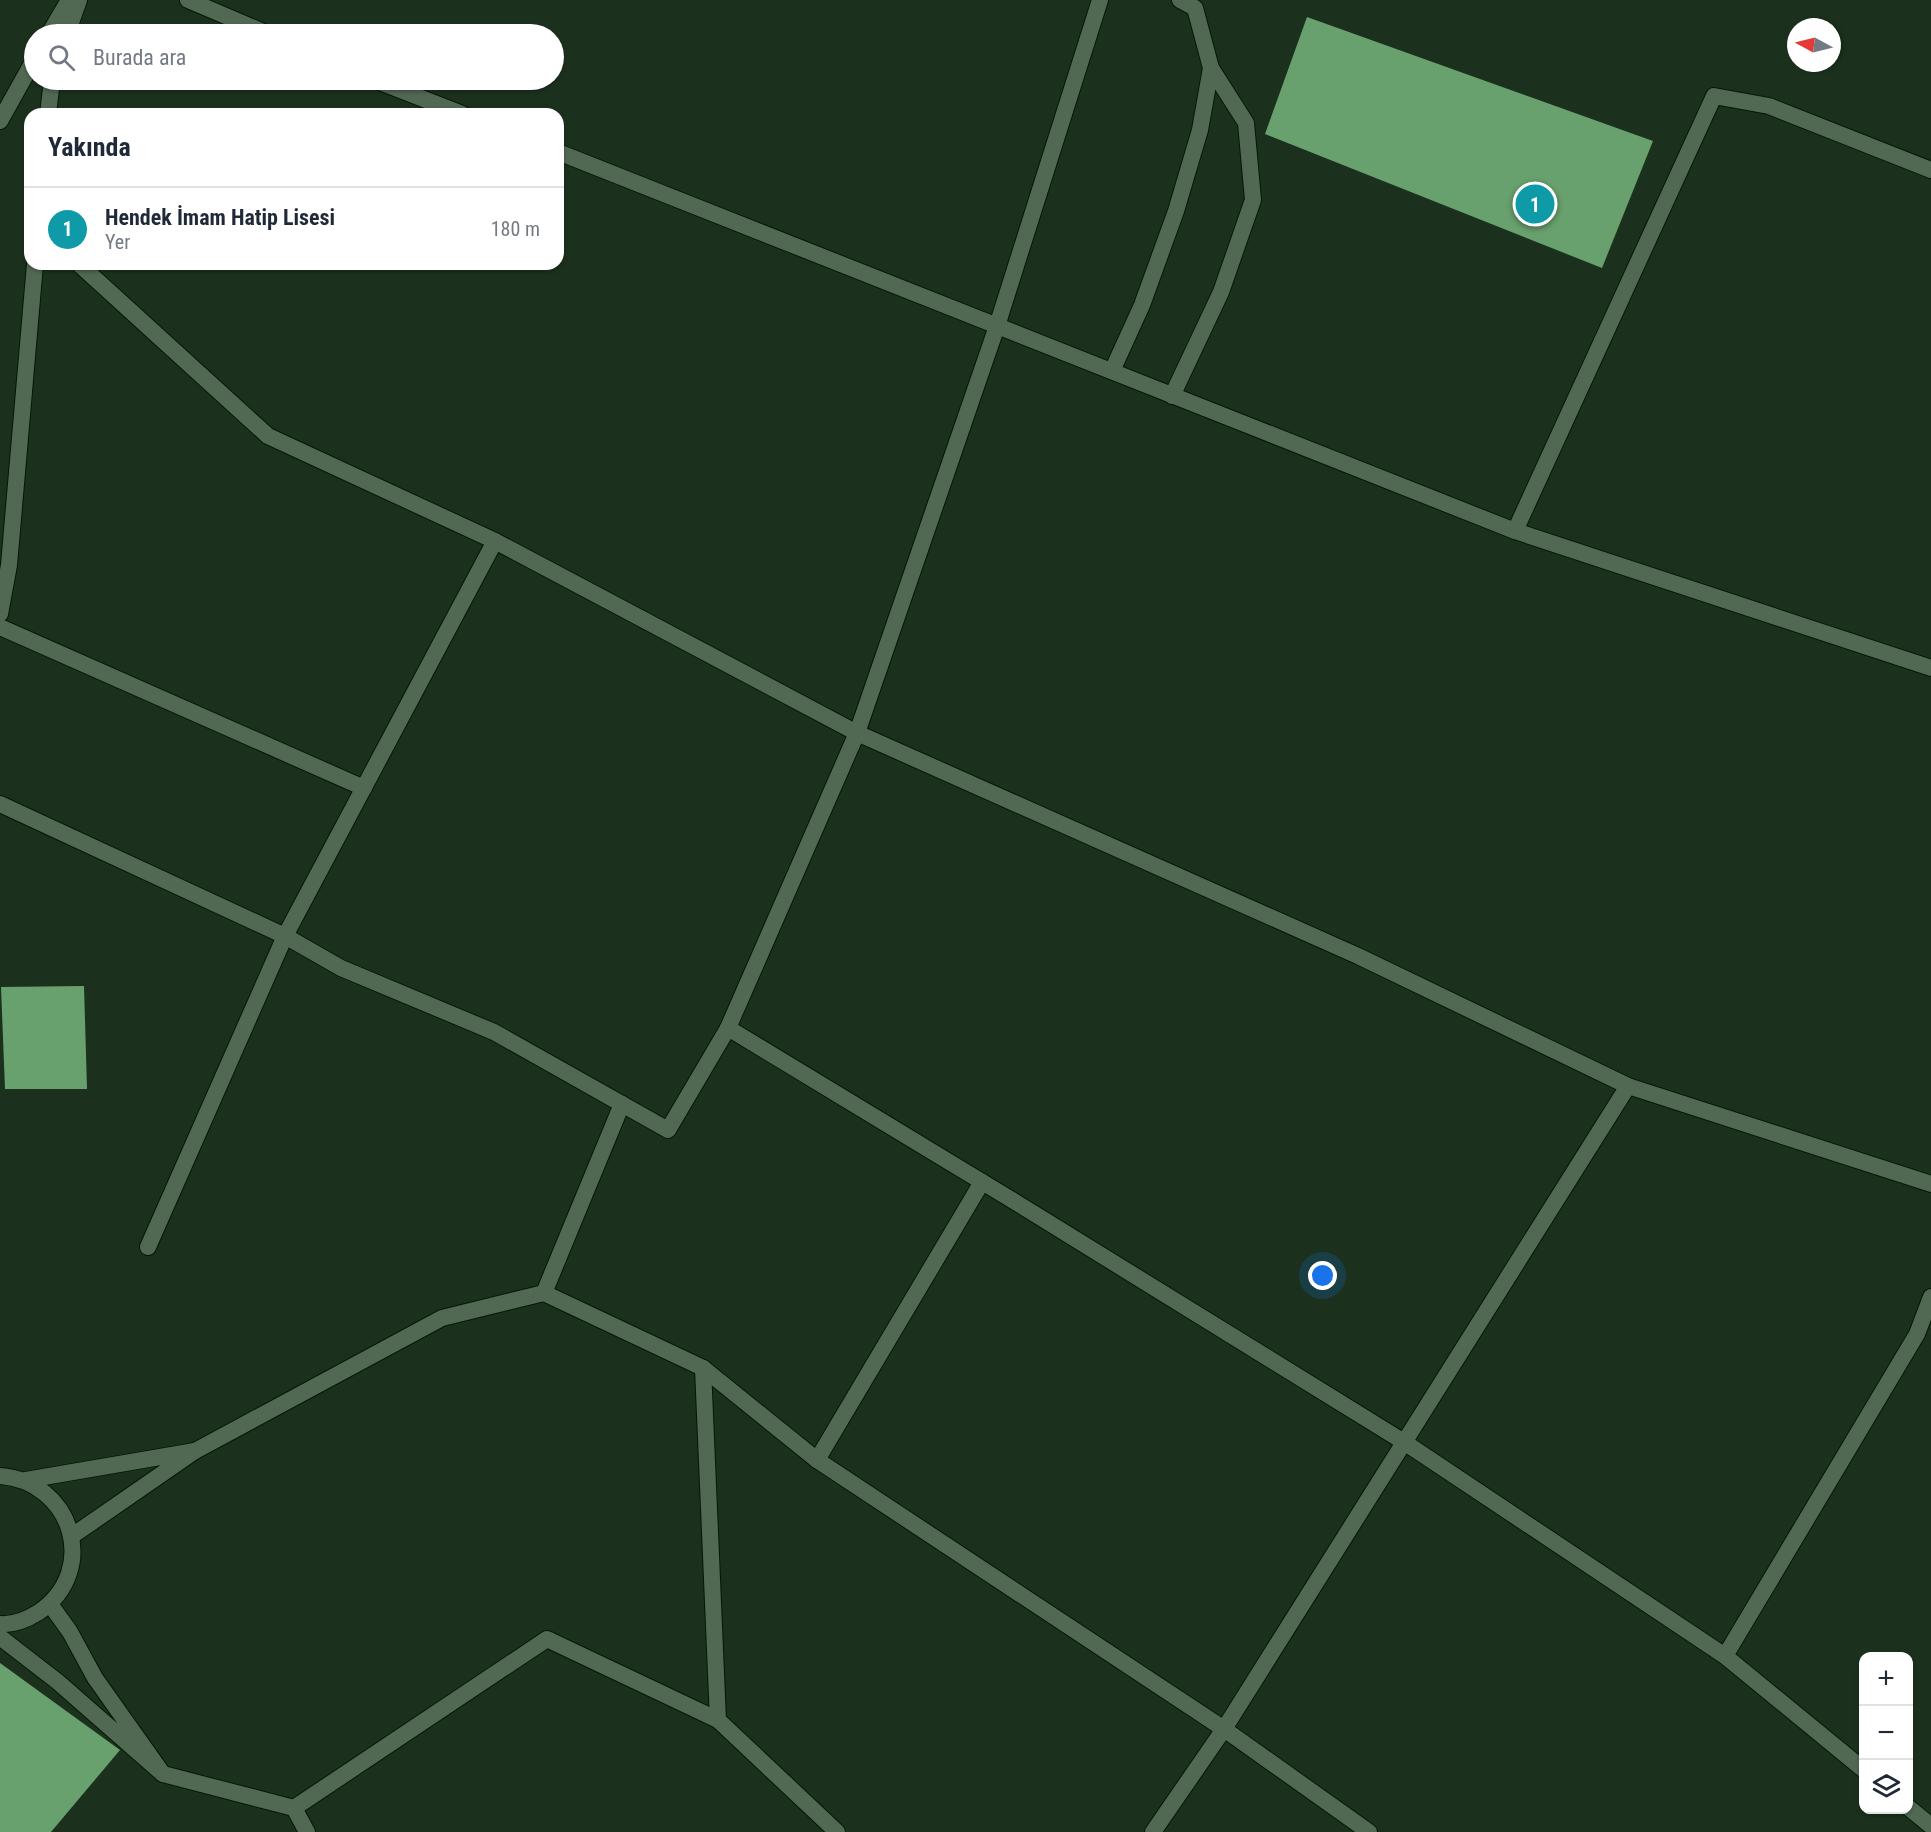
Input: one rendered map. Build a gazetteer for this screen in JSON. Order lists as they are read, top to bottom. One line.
{"north":"left","page":{"search":"Burada ara","heading":"Yakında","pins":"1","list":[{"mark":"1","name":"Hendek İmam Hatip Lisesi","note":"Yer","value":"180 m"}],"map_buttons":["+","−"]}}
